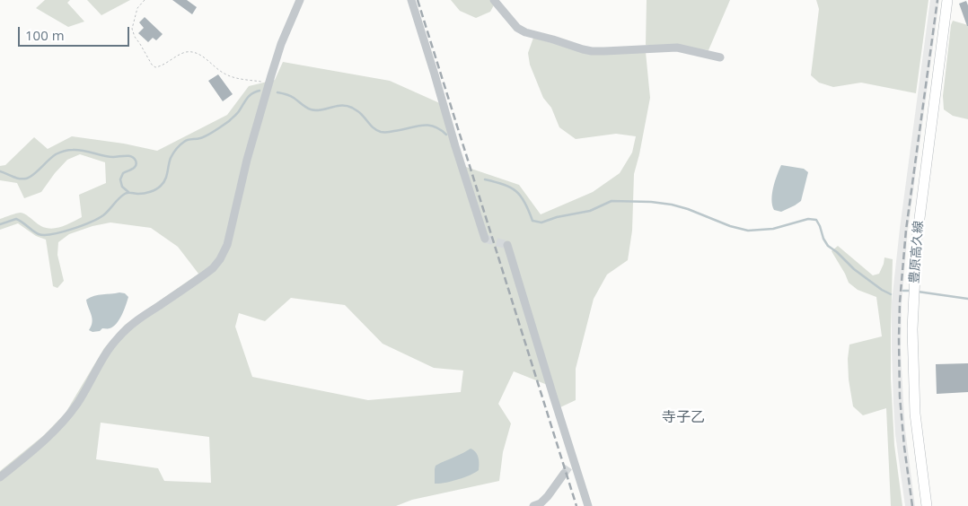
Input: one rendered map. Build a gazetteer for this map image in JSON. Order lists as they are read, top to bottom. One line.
{"streets":{"main road":["豊原高久線"]},"districts":["寺子乙"],"scale_bar":"100 m"}
